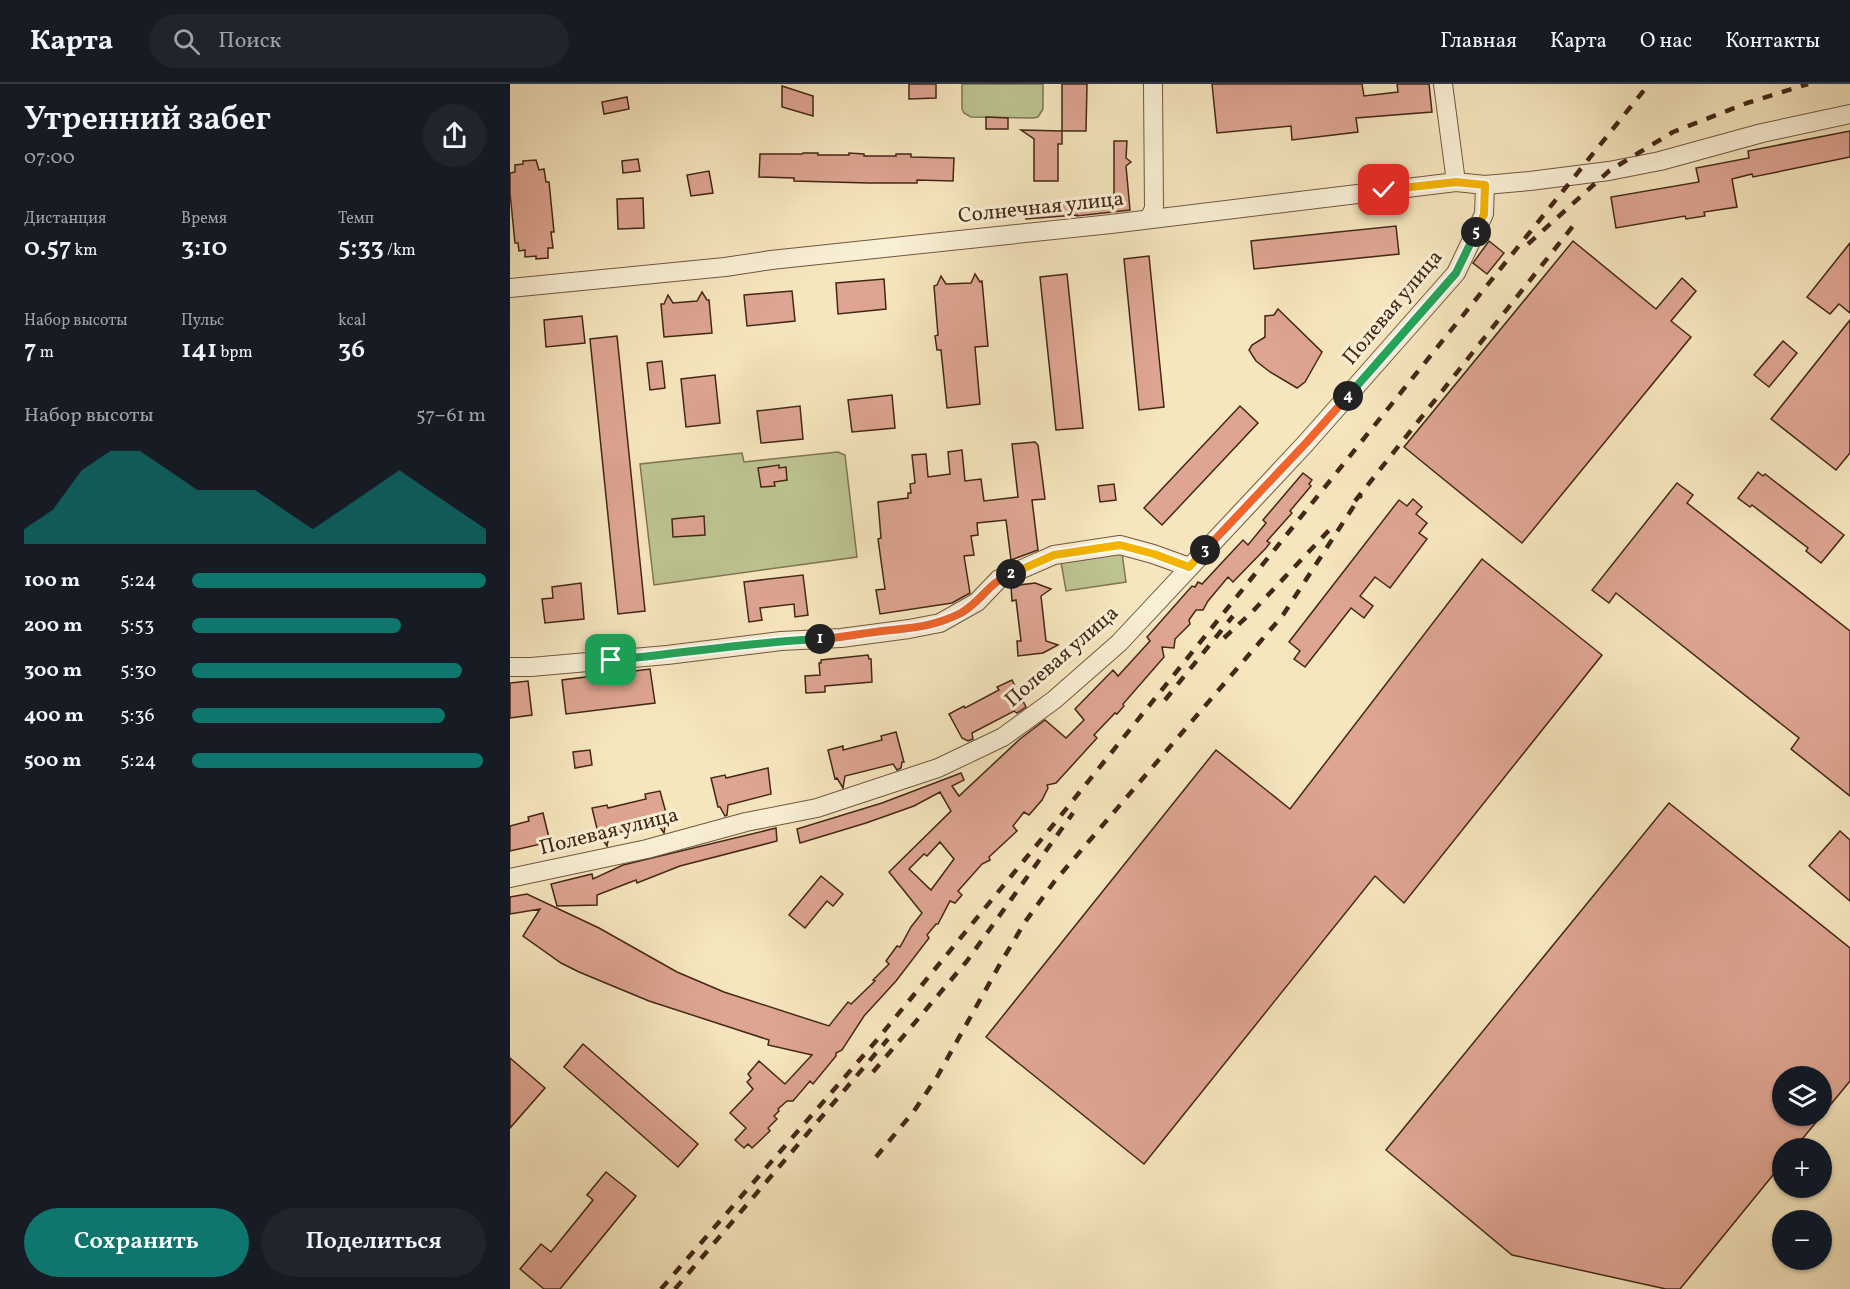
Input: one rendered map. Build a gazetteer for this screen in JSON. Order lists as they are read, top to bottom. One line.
{"streets":{"street":["Солнечная улица","Полевая улица"]},"crossings":[["Солнечная улица","Полевая улица"]],"page":{"header":"Карта","search":"Поиск","nav":["Главная","Карта","О нас","Контакты"],"heading":["Утренний забег","07:00"],"stats":[["Дистанция","0.57 km"],["Время","3:10"],["Темп","5:33 /km"],["Набор высоты","7 m"],["Пульс","141 bpm"],["kcal","36"]],"pins":["5","4","3","2","1"],"chart":["Набор высоты","57–61 m"],"list":[{"name":"100 m","note":"5:24"},{"name":"200 m","note":"5:53"},{"name":"300 m","note":"5:30"},{"name":"400 m","note":"5:36"},{"name":"500 m","note":"5:24"}],"map_buttons":["+","−"],"buttons":["Сохранить","Поделиться"]}}
